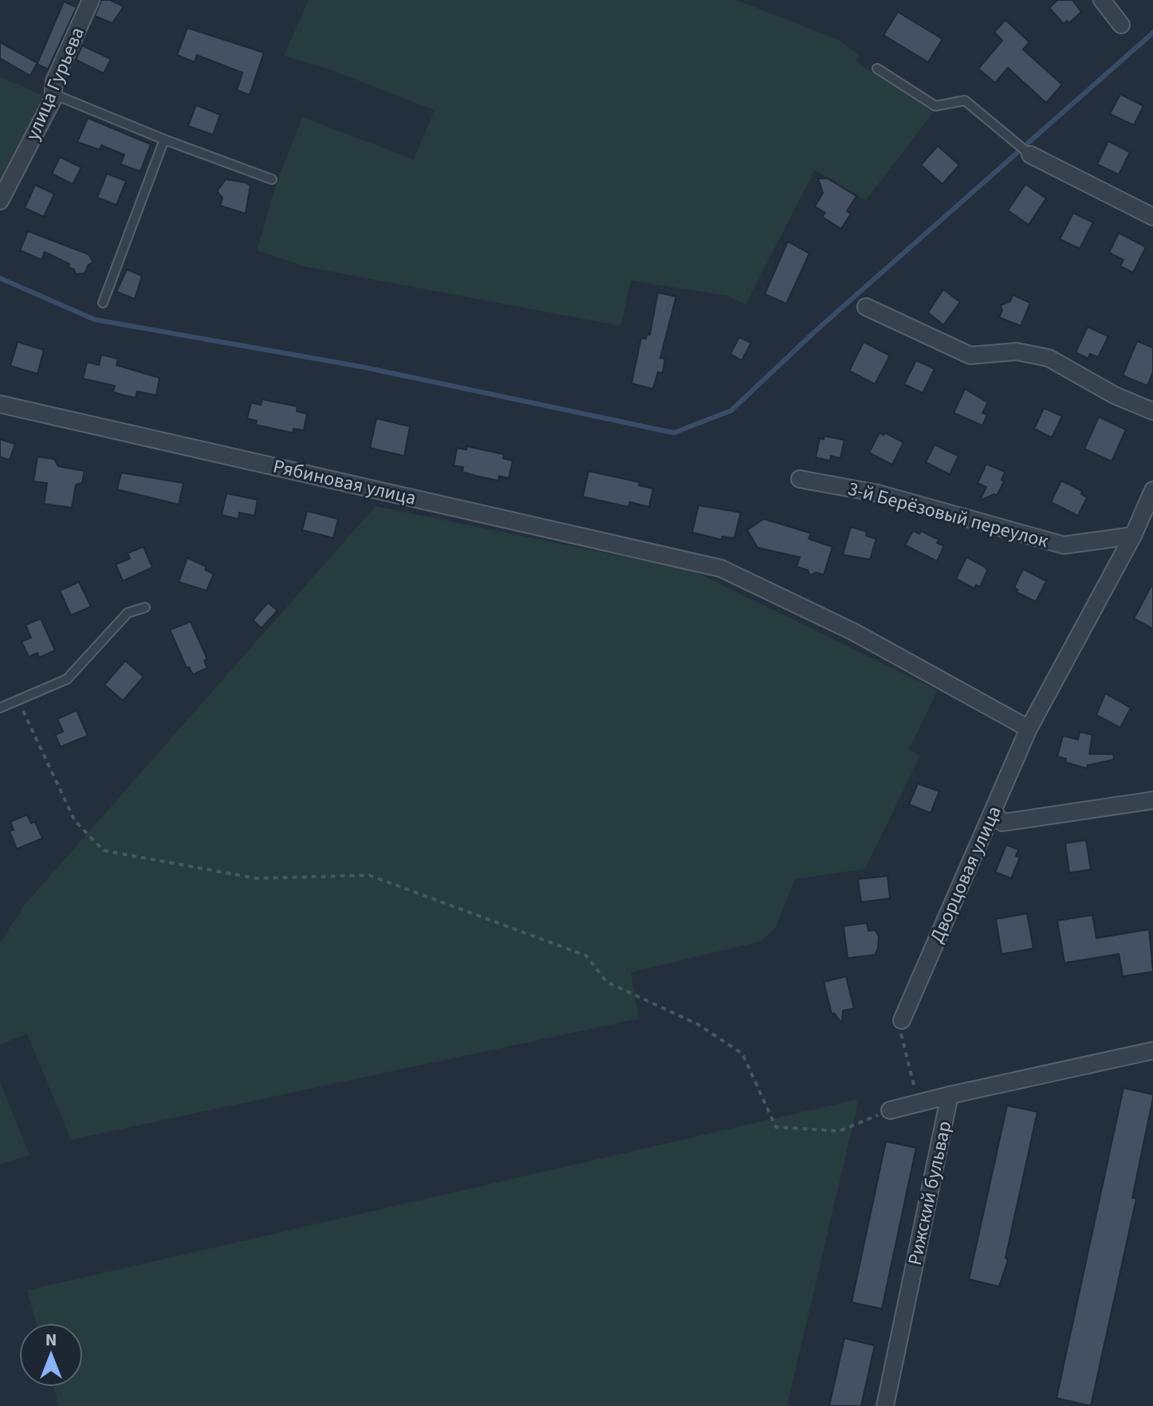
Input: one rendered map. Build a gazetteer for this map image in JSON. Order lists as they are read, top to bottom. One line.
{"streets":{"street":["улица Гурьева","Рябиновая улица","3-й Берёзовый переулок","Дворцовая улица","Рижский бульвар"]},"crossings":[["Рябиновая улица","Дворцовая улица"],["3-й Берёзовый переулок","Дворцовая улица"]],"north":"top"}
